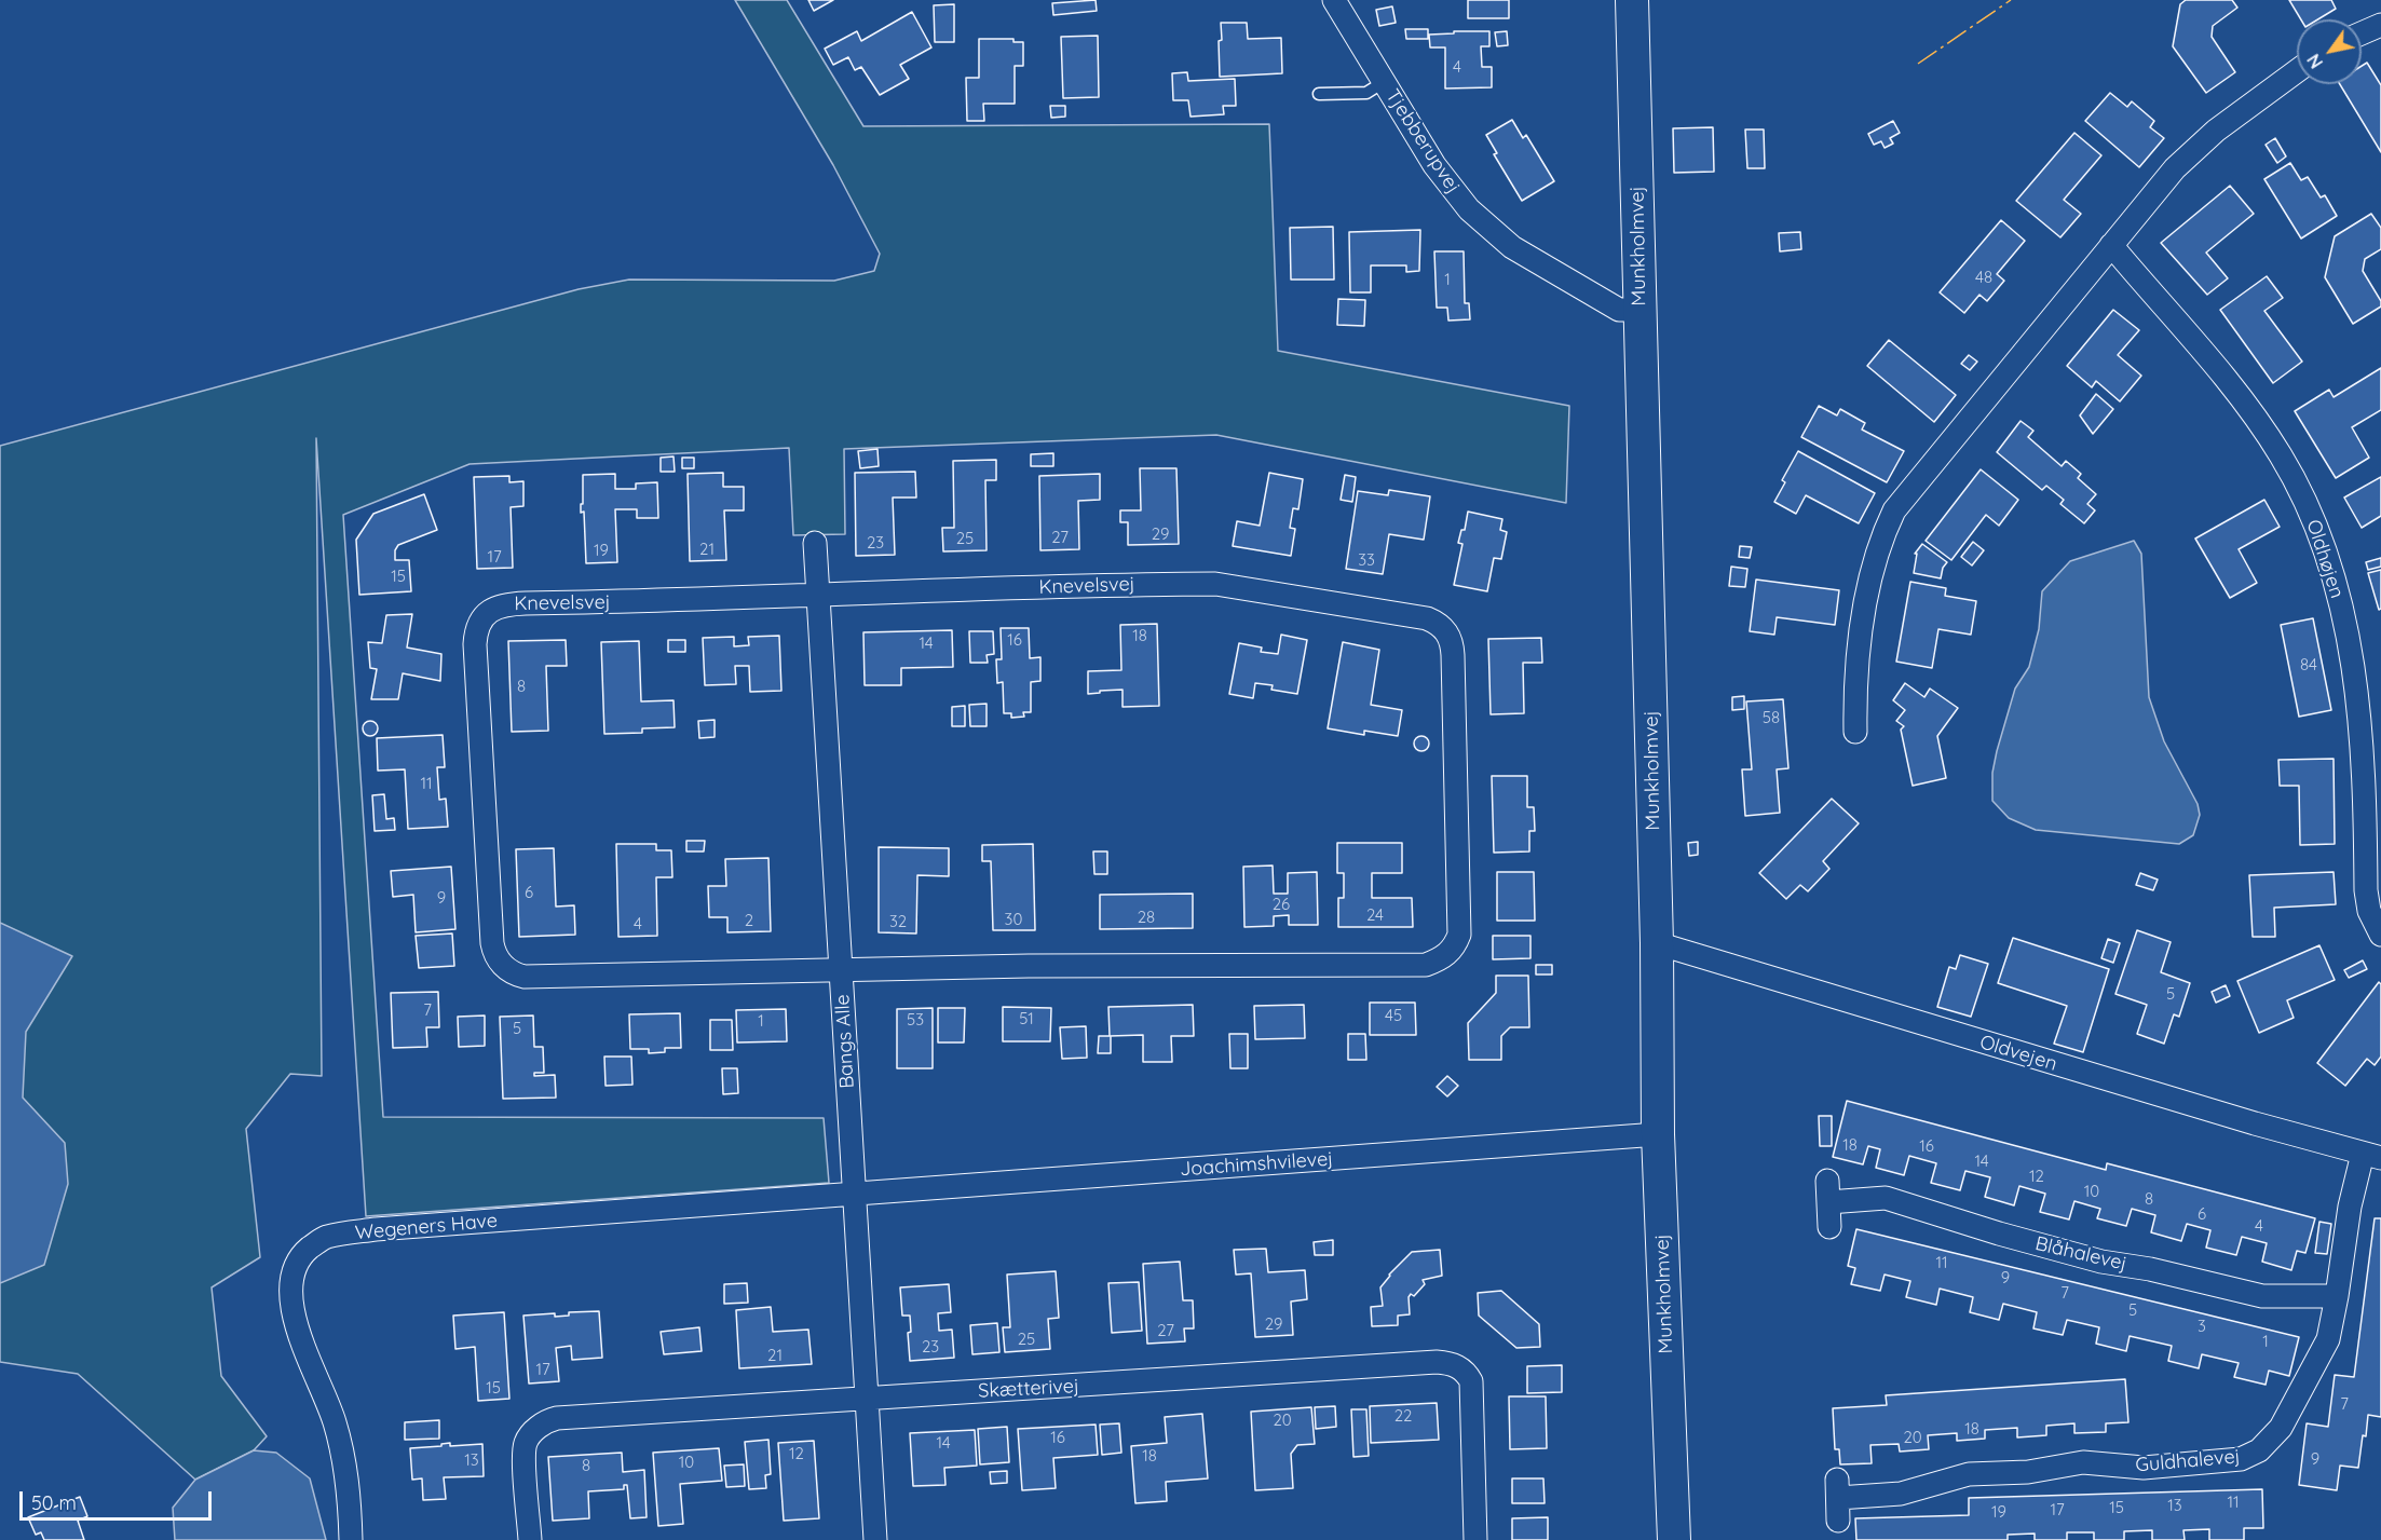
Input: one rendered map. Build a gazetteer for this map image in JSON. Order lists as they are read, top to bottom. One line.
{"streets":{"street":["Tjebberupvej","Munkholmvej","Oldhøjen","Knevelsvej","Bangs Alle","Oldvejen","Joachimshvilevej","Wegeners Have","Blåhalevej","Skætterivej","Guldhalevej"]},"crossings":[["Tjebberupvej","Munkholmvej"],["Munkholmvej","Oldvejen"],["Munkholmvej","Joachimshvilevej"],["Knevelsvej","Bangs Alle"],["Bangs Alle","Joachimshvilevej"],["Bangs Alle","Wegeners Have"],["Bangs Alle","Skætterivej"],["Oldvejen","Guldhalevej"],["Joachimshvilevej","Wegeners Have"],["Blåhalevej","Guldhalevej"]],"house_numbers":["4","48","1","29","27","25","23","21","19","17","33","15","18","16","14","84","8","58","11","6","9","26","24","28","30","2","32","4","5","7","45","51","53","1","5","18","16","14","12","10","8","6","4","11","9","7","5","29","3","27","25","1","23","21","17","15","7","22","20","18","16","20","14","12","18","9","13","10","8","11","13","15","17","19"],"scale_bar":"50 m","north":"bottom left"}
